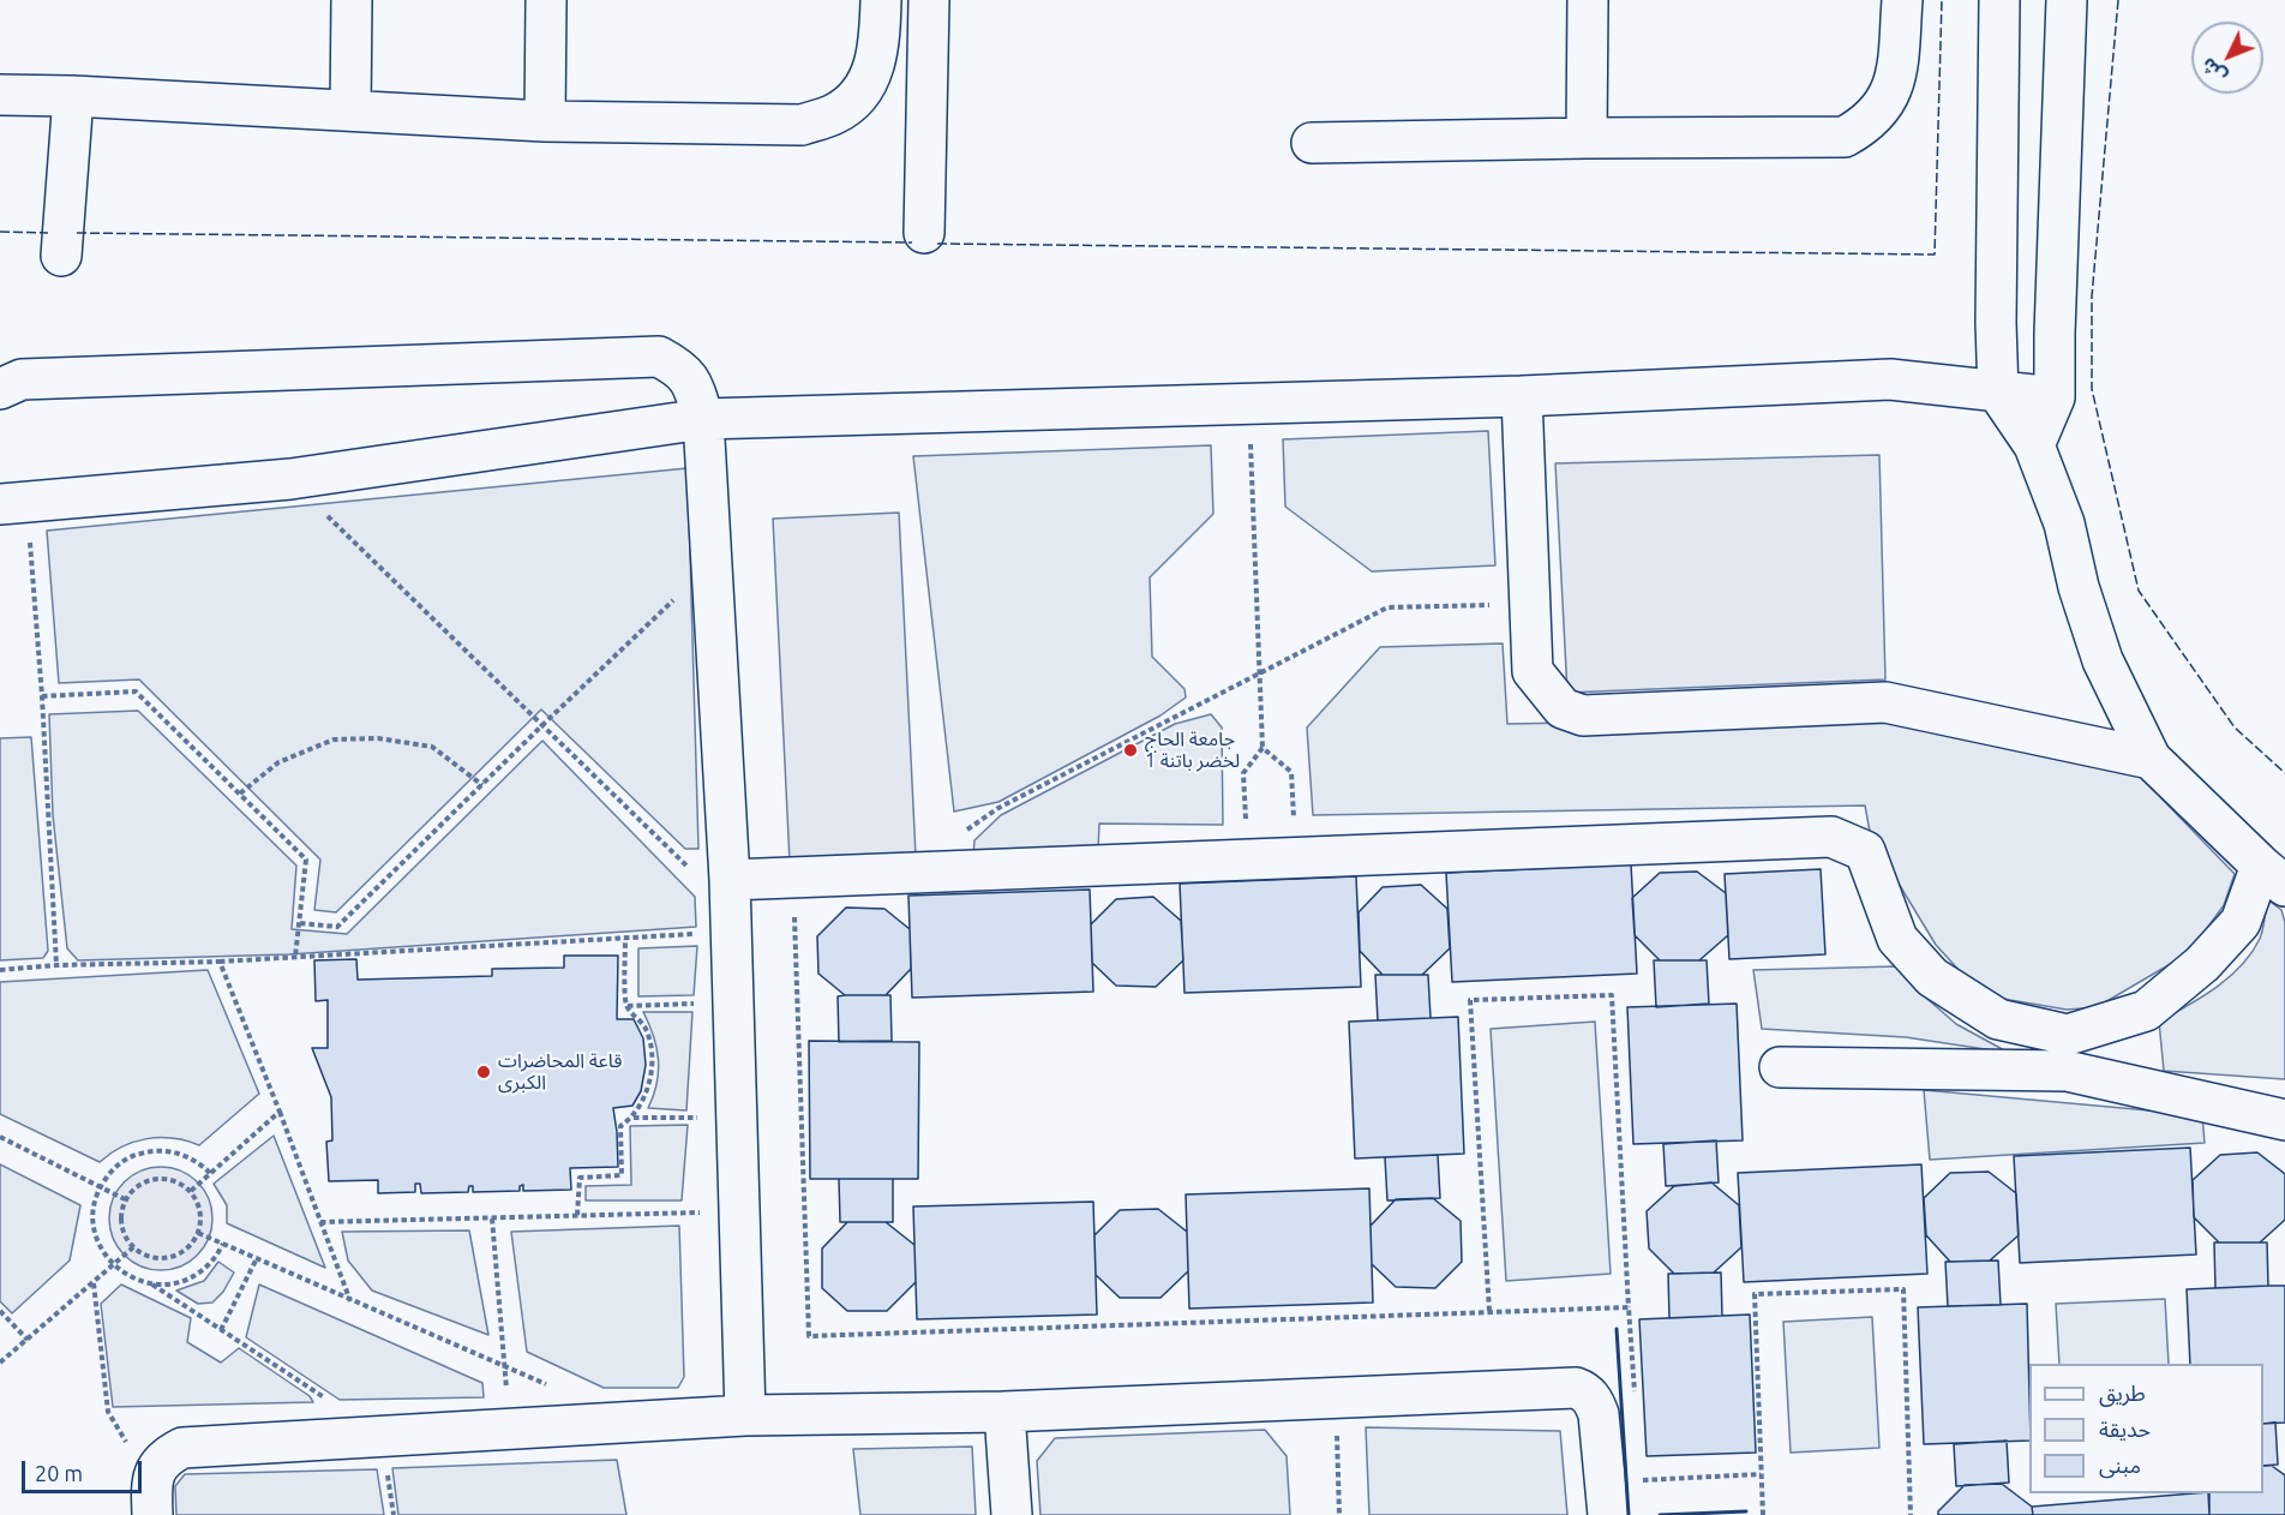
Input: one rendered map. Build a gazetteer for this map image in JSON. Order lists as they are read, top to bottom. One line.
{"places":["جامعة الحاج لخضر باتنة 1","قاعة المحاضرات الكبرى"],"legend":["طريق","حديقة","مبنى"],"scale_bar":"20 m","north":"bottom left"}
